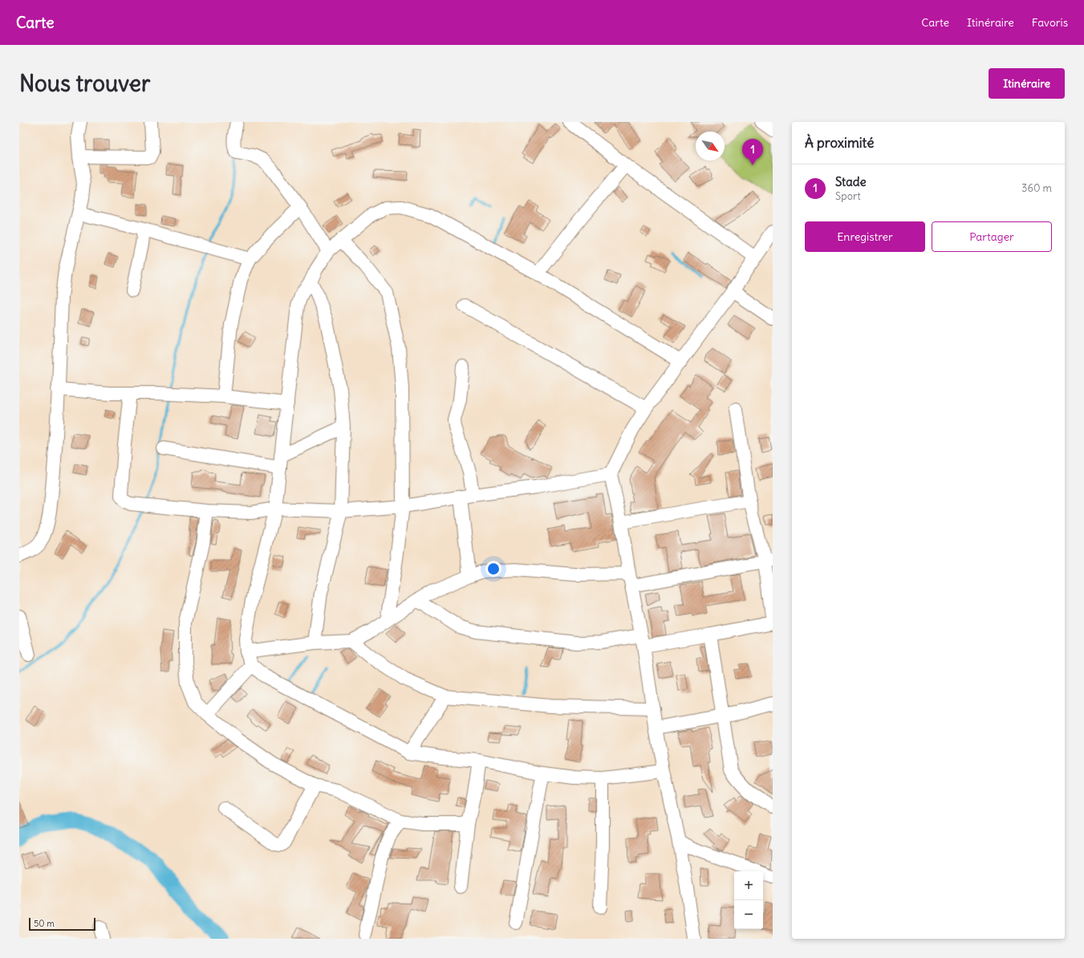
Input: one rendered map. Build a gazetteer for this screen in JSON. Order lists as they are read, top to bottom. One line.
{"scale_bar":"50 m","north":"bottom right","page":{"header":"Carte","nav":["Carte","Itinéraire","Favoris"],"buttons":["Itinéraire",["Enregistrer","Partager"]],"title":"Nous trouver","heading":"À proximité","pins":"1","list":[{"mark":"1","name":"Stade","note":"Sport","value":"360 m"}],"map_buttons":["+","−"],"scale":"50 m"}}
